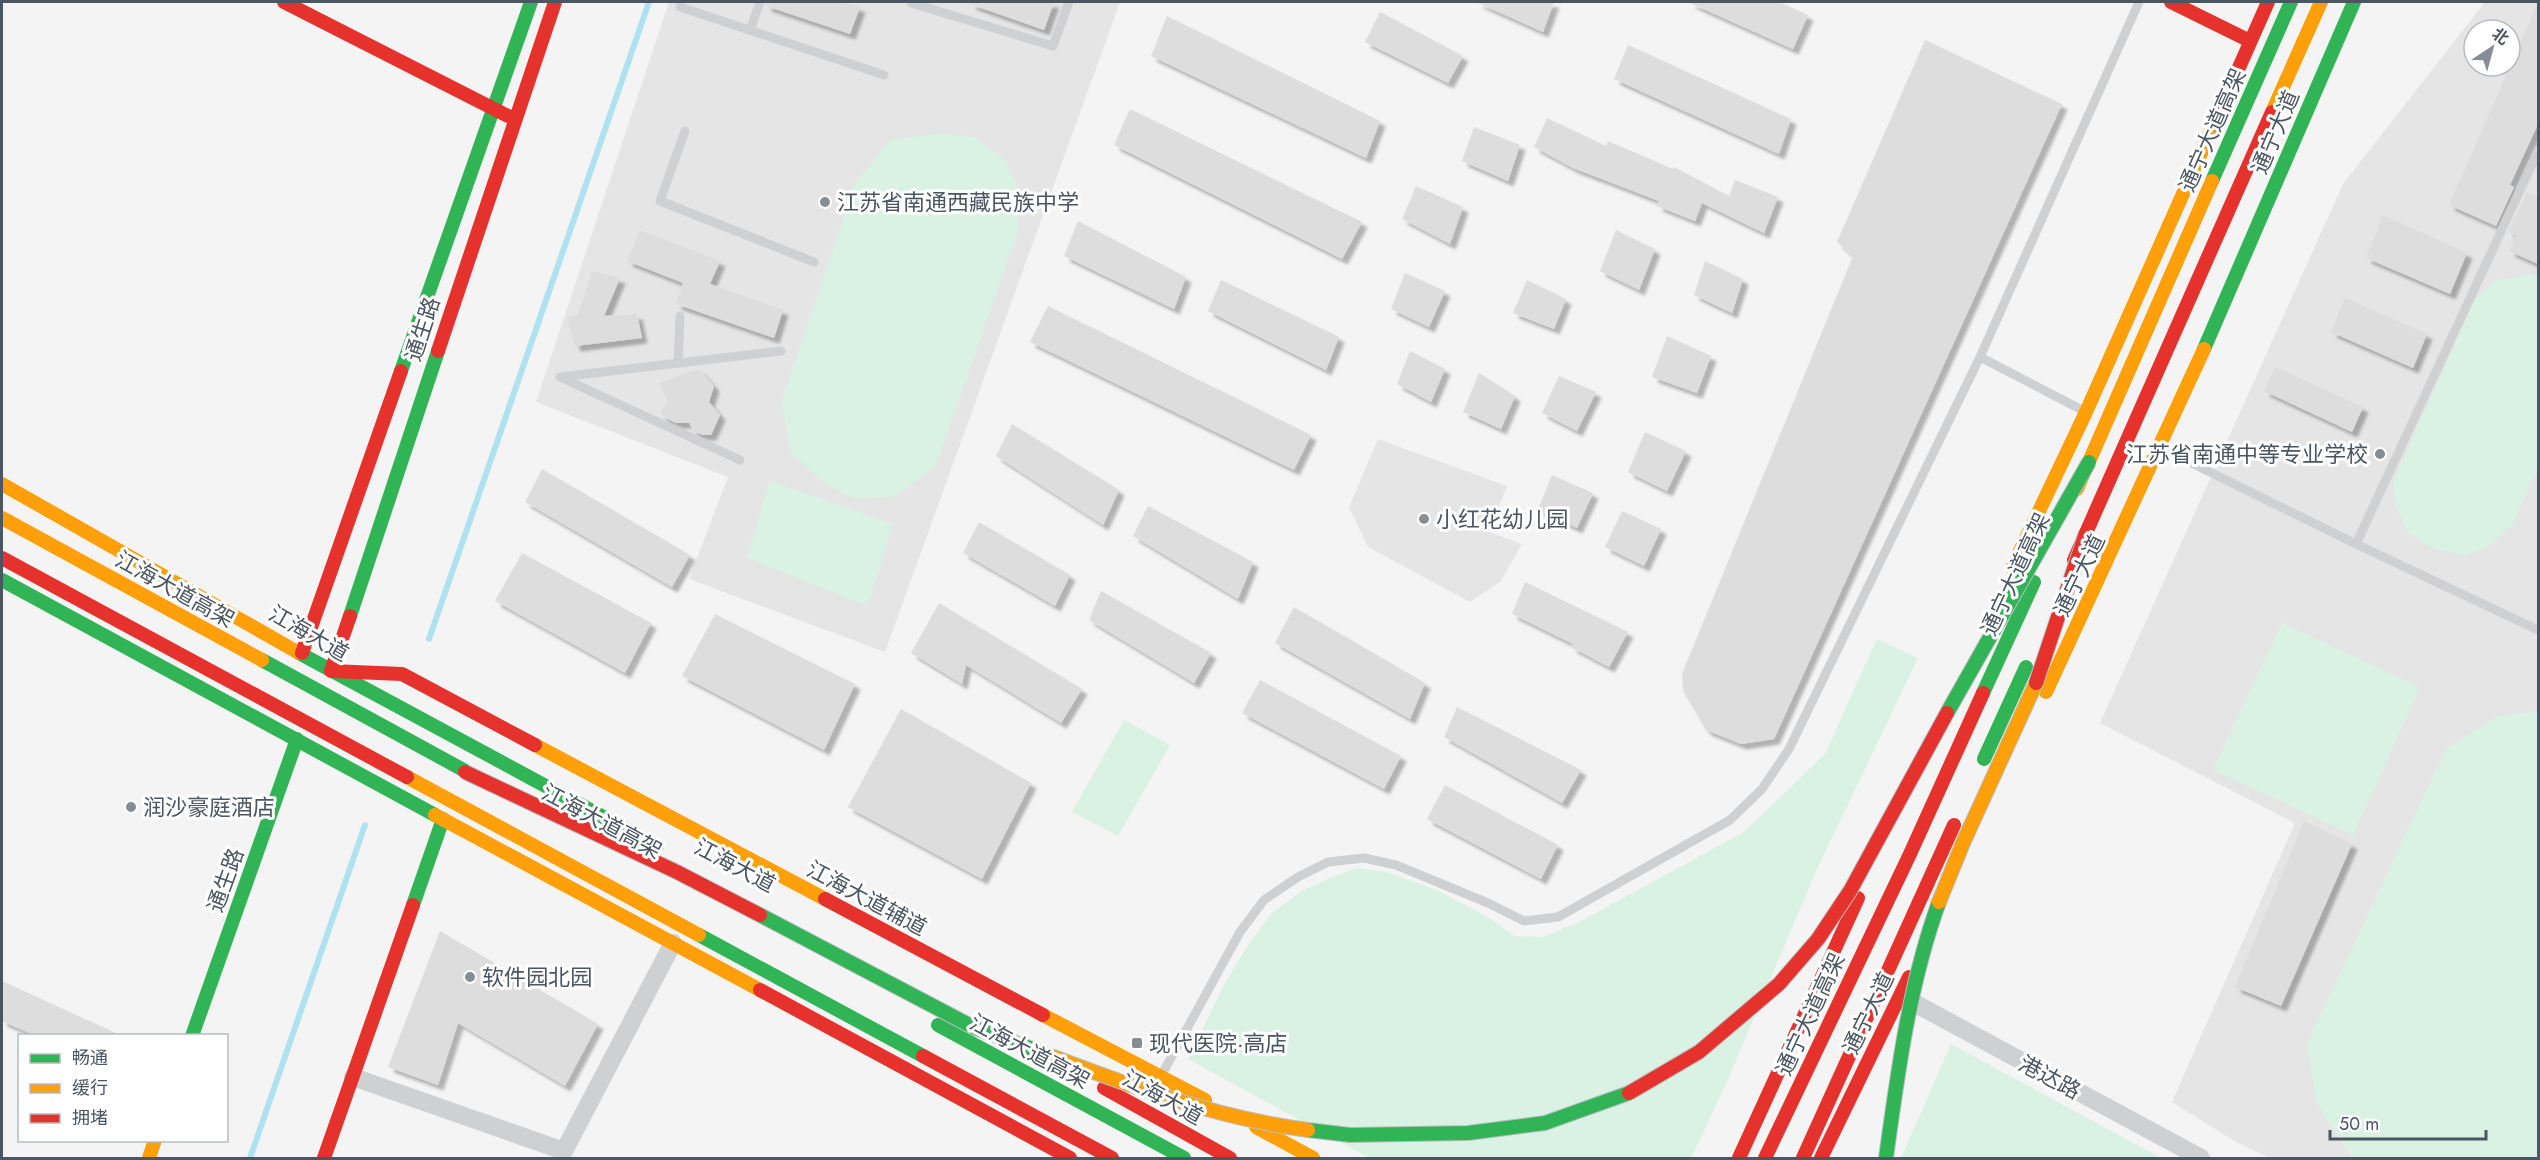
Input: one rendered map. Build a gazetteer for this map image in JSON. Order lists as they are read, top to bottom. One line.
{"streets":{"main road":["通宁大道高架","通宁大道","通生路","江海大道高架","江海大道","江海大道辅道"],"street":["港达路"]},"crossings":[["通宁大道","港达路"],["通生路","江海大道"],["通生路","江海大道辅道"],["江海大道","江海大道辅道"]],"places":{"other":["江苏省南通西藏民族中学","江苏省南通中等专业学校","小红花幼儿园","润沙豪庭酒店","软件园北园"],"transit":["现代医院·高店"]},"legend":["畅通","缓行","拥堵"],"scale_bar":"50 m","north":"top right"}
